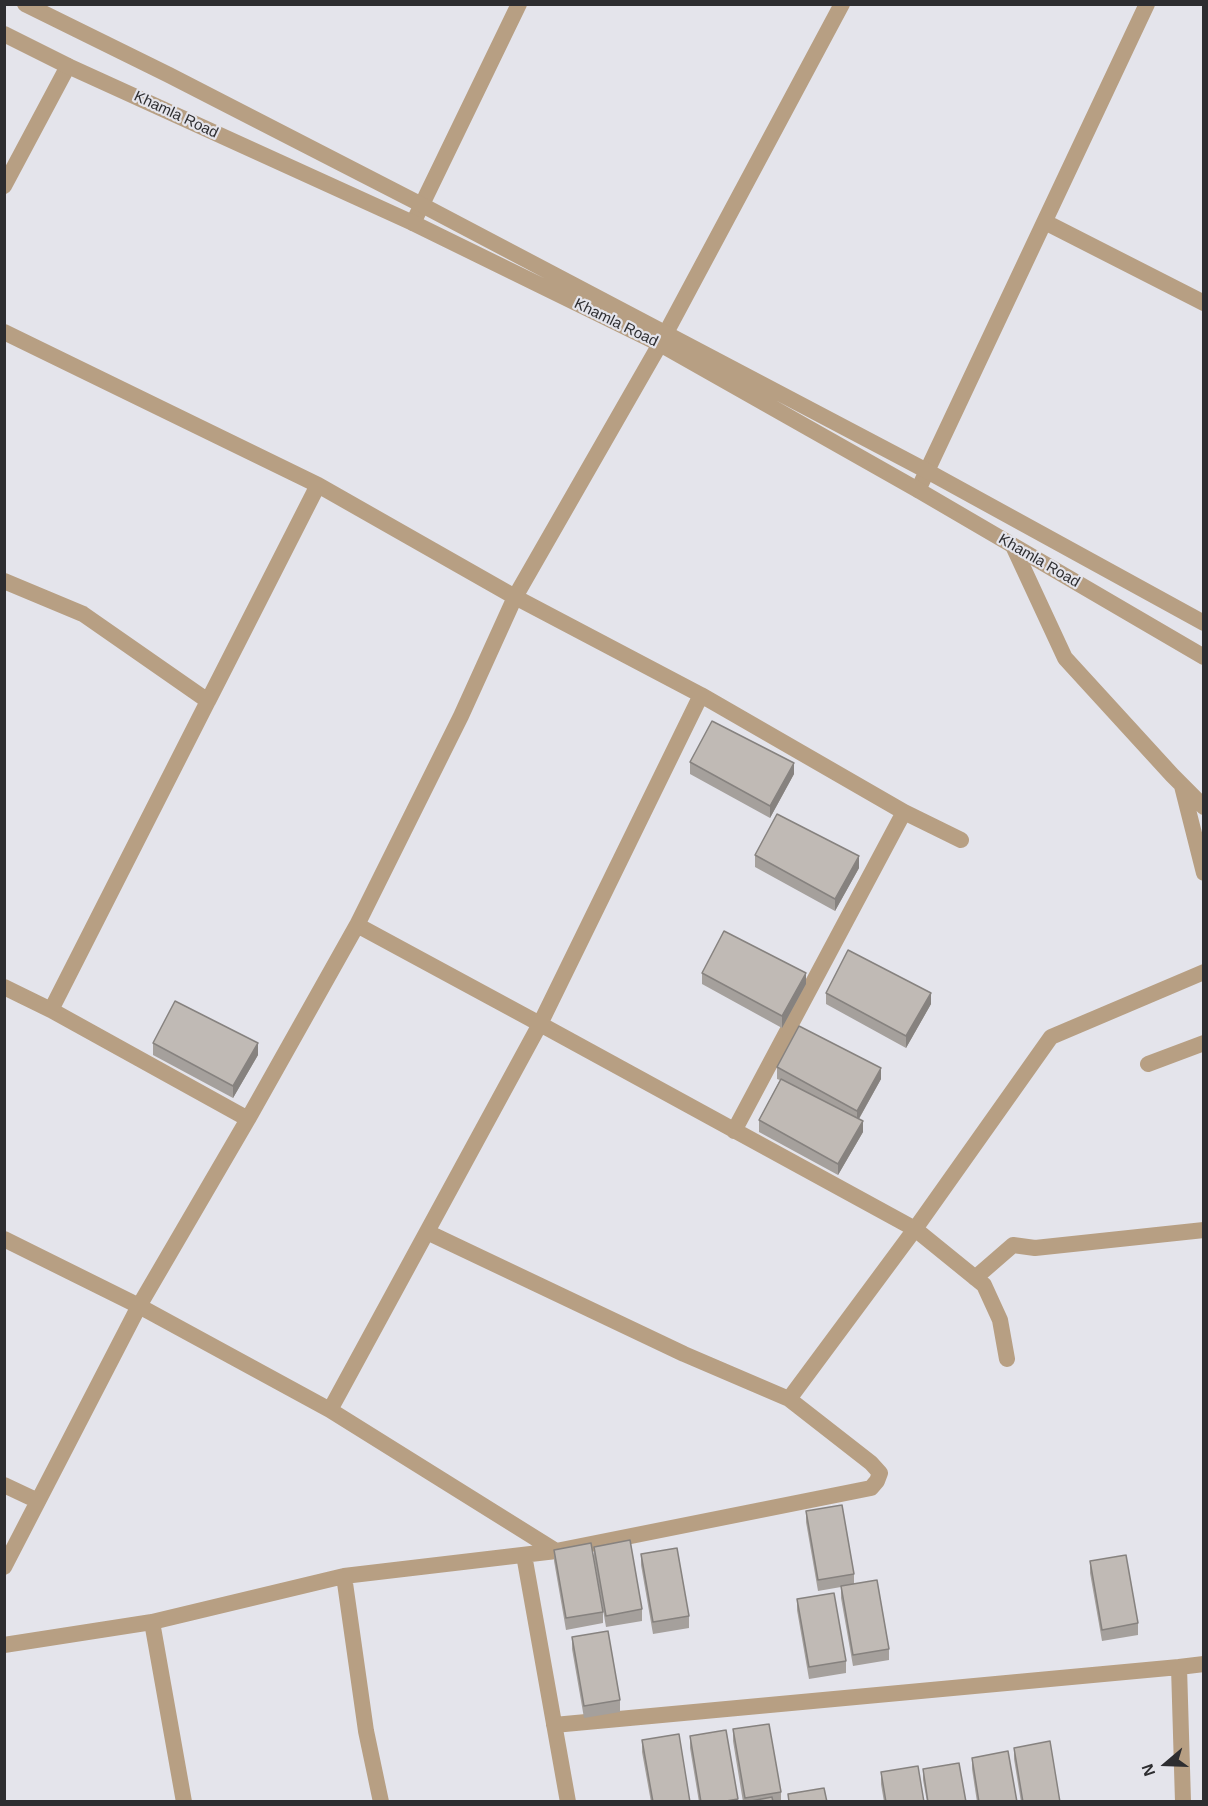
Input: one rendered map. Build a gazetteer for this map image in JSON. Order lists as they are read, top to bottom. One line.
{"streets":{"street":["Khamla Road"]},"north":"left"}
